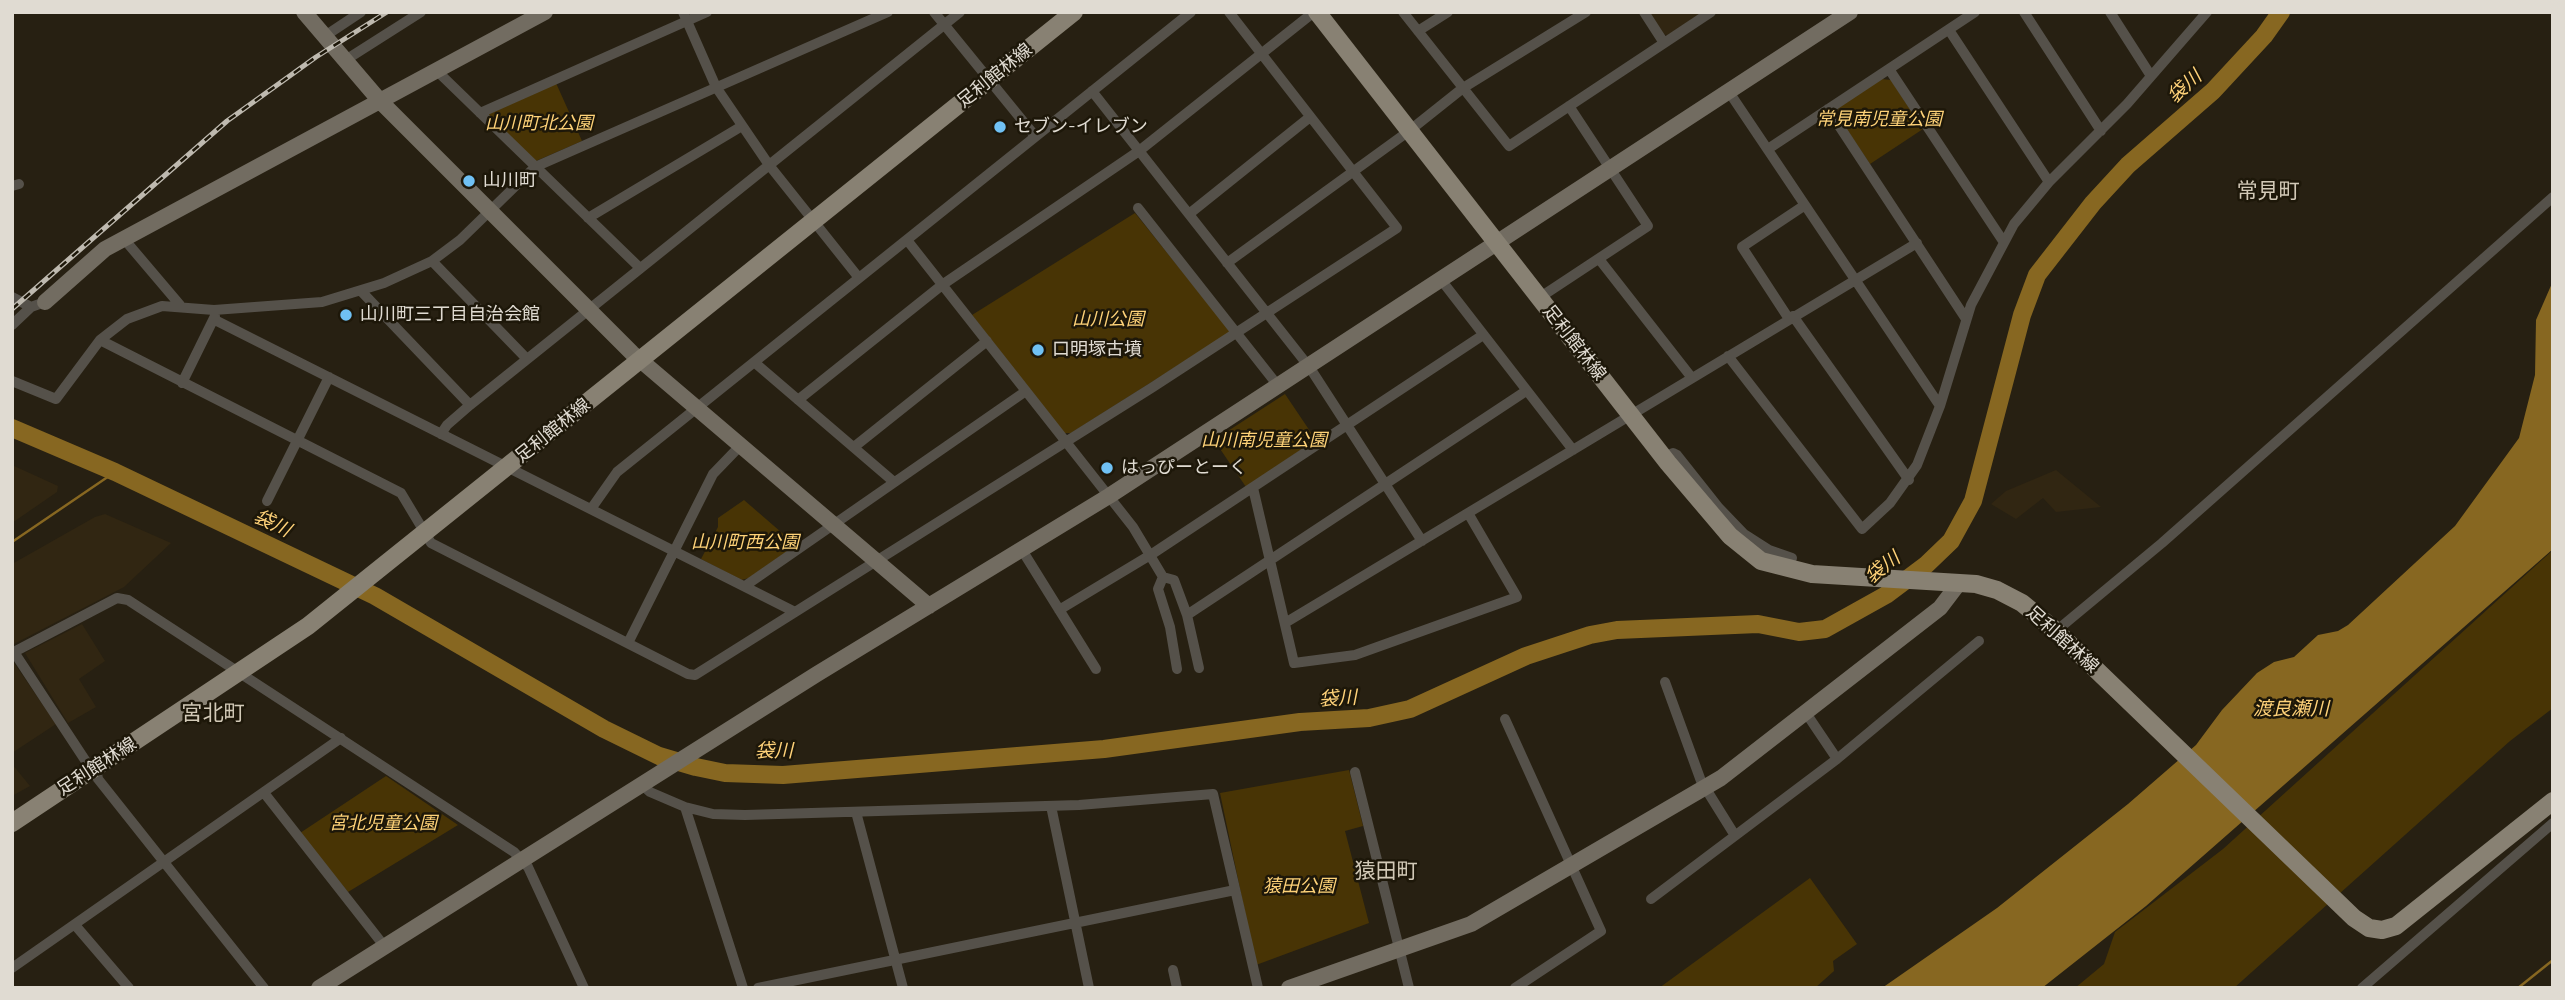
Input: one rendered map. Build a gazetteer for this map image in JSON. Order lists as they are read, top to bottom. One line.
{"streets":{"main road":["足利館林線"]},"districts":["常見町","宮北町","猿田町"],"water":["袋川","渡良瀬川"],"parks":["常見南児童公園","山川町北公園","山川公園","山川南児童公園","山川町西公園","宮北児童公園","猿田公園"],"places":["セブン-イレブン","山川町","山川町三丁目自治会館","口明塚古墳","はっぴーとーく"]}
